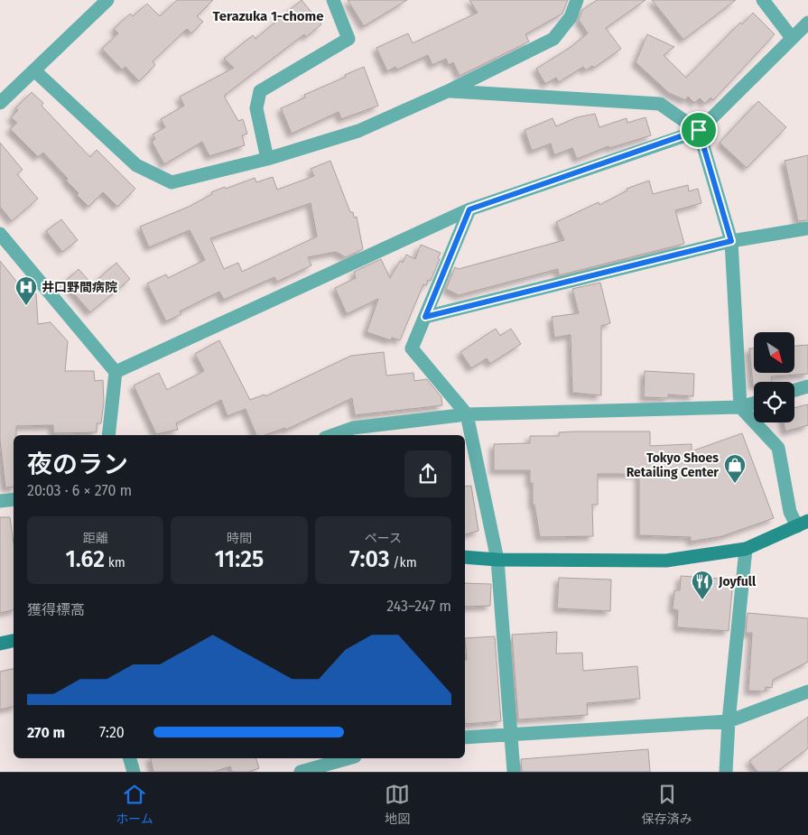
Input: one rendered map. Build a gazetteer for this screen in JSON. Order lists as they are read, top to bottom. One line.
{"districts":["Terazuka 1-chome"],"places":{"hospital":["井口野間病院"],"shop":["Tokyo Shoes Retailing Center"],"restaurant":["Joyfull"]},"north":"bottom right","page":{"heading":["夜のラン","20:03 · 6 × 270 m"],"stats":[["距離","1.62 km"],["時間","11:25"],["ペース","7:03 /km"]],"chart":["獲得標高","243–247 m"],"list":[{"name":"270 m","note":"7:20"}],"tabs":["ホーム","地図","保存済み"]}}
